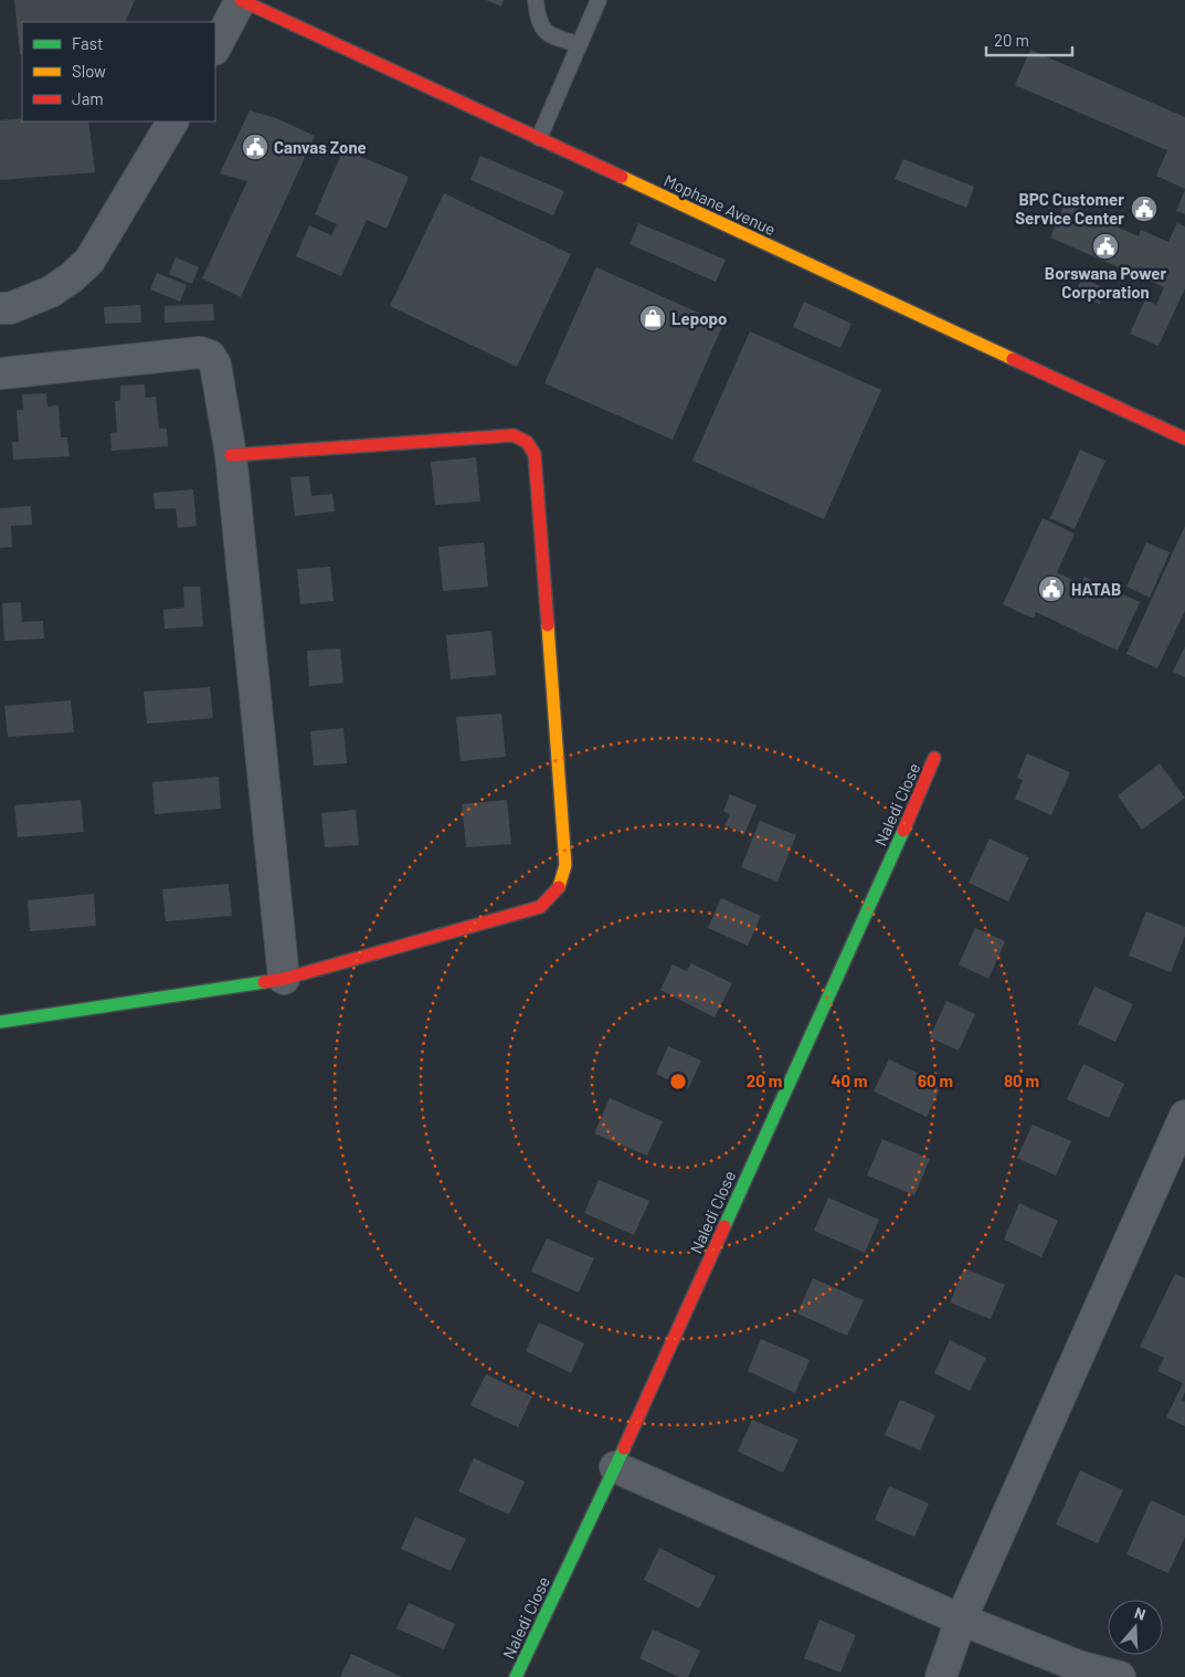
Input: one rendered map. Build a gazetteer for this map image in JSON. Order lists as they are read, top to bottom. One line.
{"streets":{"street":["Mophane Avenue","Naledi Close"]},"places":{"public building":["Canvas Zone","BPC Customer Service Center","Borswana Power Corporation","HATAB"],"shop":["Lepopo"]},"legend":["Fast","Slow","Jam"],"scale_bar":"20 m","north":"top","rings":["20 m","40 m","60 m","80 m"]}
